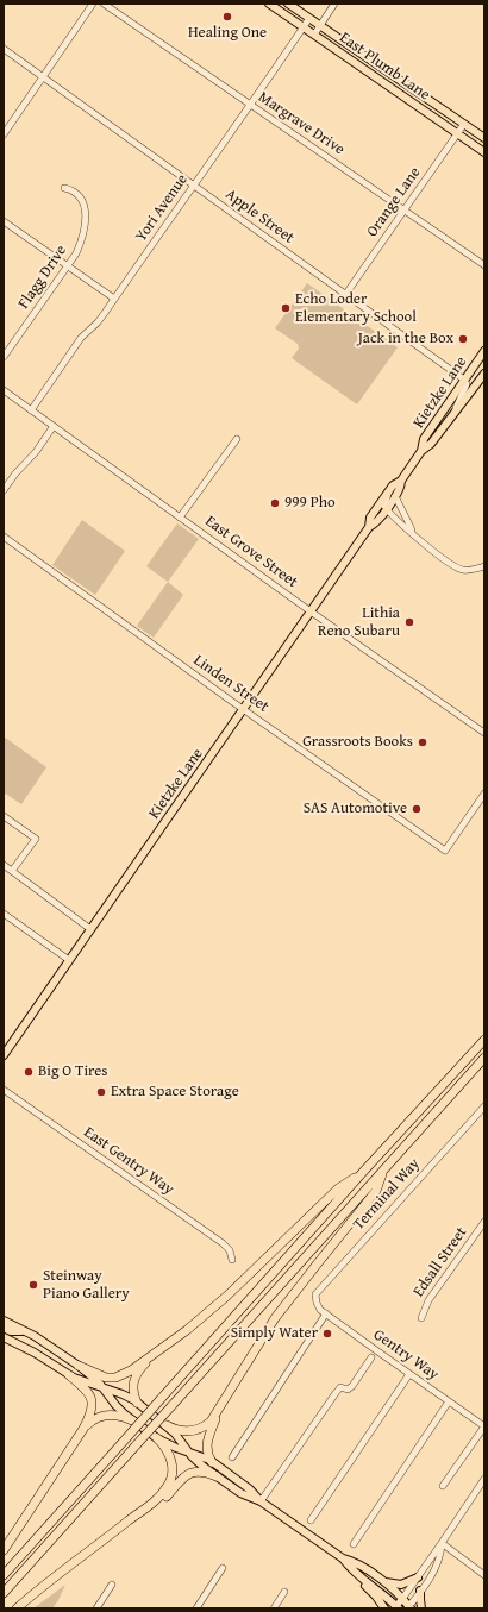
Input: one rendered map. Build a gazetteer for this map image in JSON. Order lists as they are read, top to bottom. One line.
{"streets":{"main road":["East Plumb Lane","Kietzke Lane"],"street":["Margrave Drive","Orange Lane","Yori Avenue","Apple Street","Flagg Drive","East Grove Street","Linden Street","East Gentry Way","Terminal Way","Edsall Street","Gentry Way"]},"crossings":[["East Plumb Lane","Orange Lane"],["East Plumb Lane","Yori Avenue"],["Margrave Drive","Orange Lane"],["Margrave Drive","Yori Avenue"],["Orange Lane","Apple Street"],["Yori Avenue","Apple Street"],["Yori Avenue","East Grove Street"],["Apple Street","Kietzke Lane"],["Kietzke Lane","East Grove Street"],["Kietzke Lane","Linden Street"],["Terminal Way","Gentry Way"]],"places":["Healing One","Echo Loder Elementary School","Jack in the Box","999 Pho","Lithia Reno Subaru","Grassroots Books","SAS Automotive","Big O Tires","Extra Space Storage","Steinway Piano Gallery","Simply Water"]}
